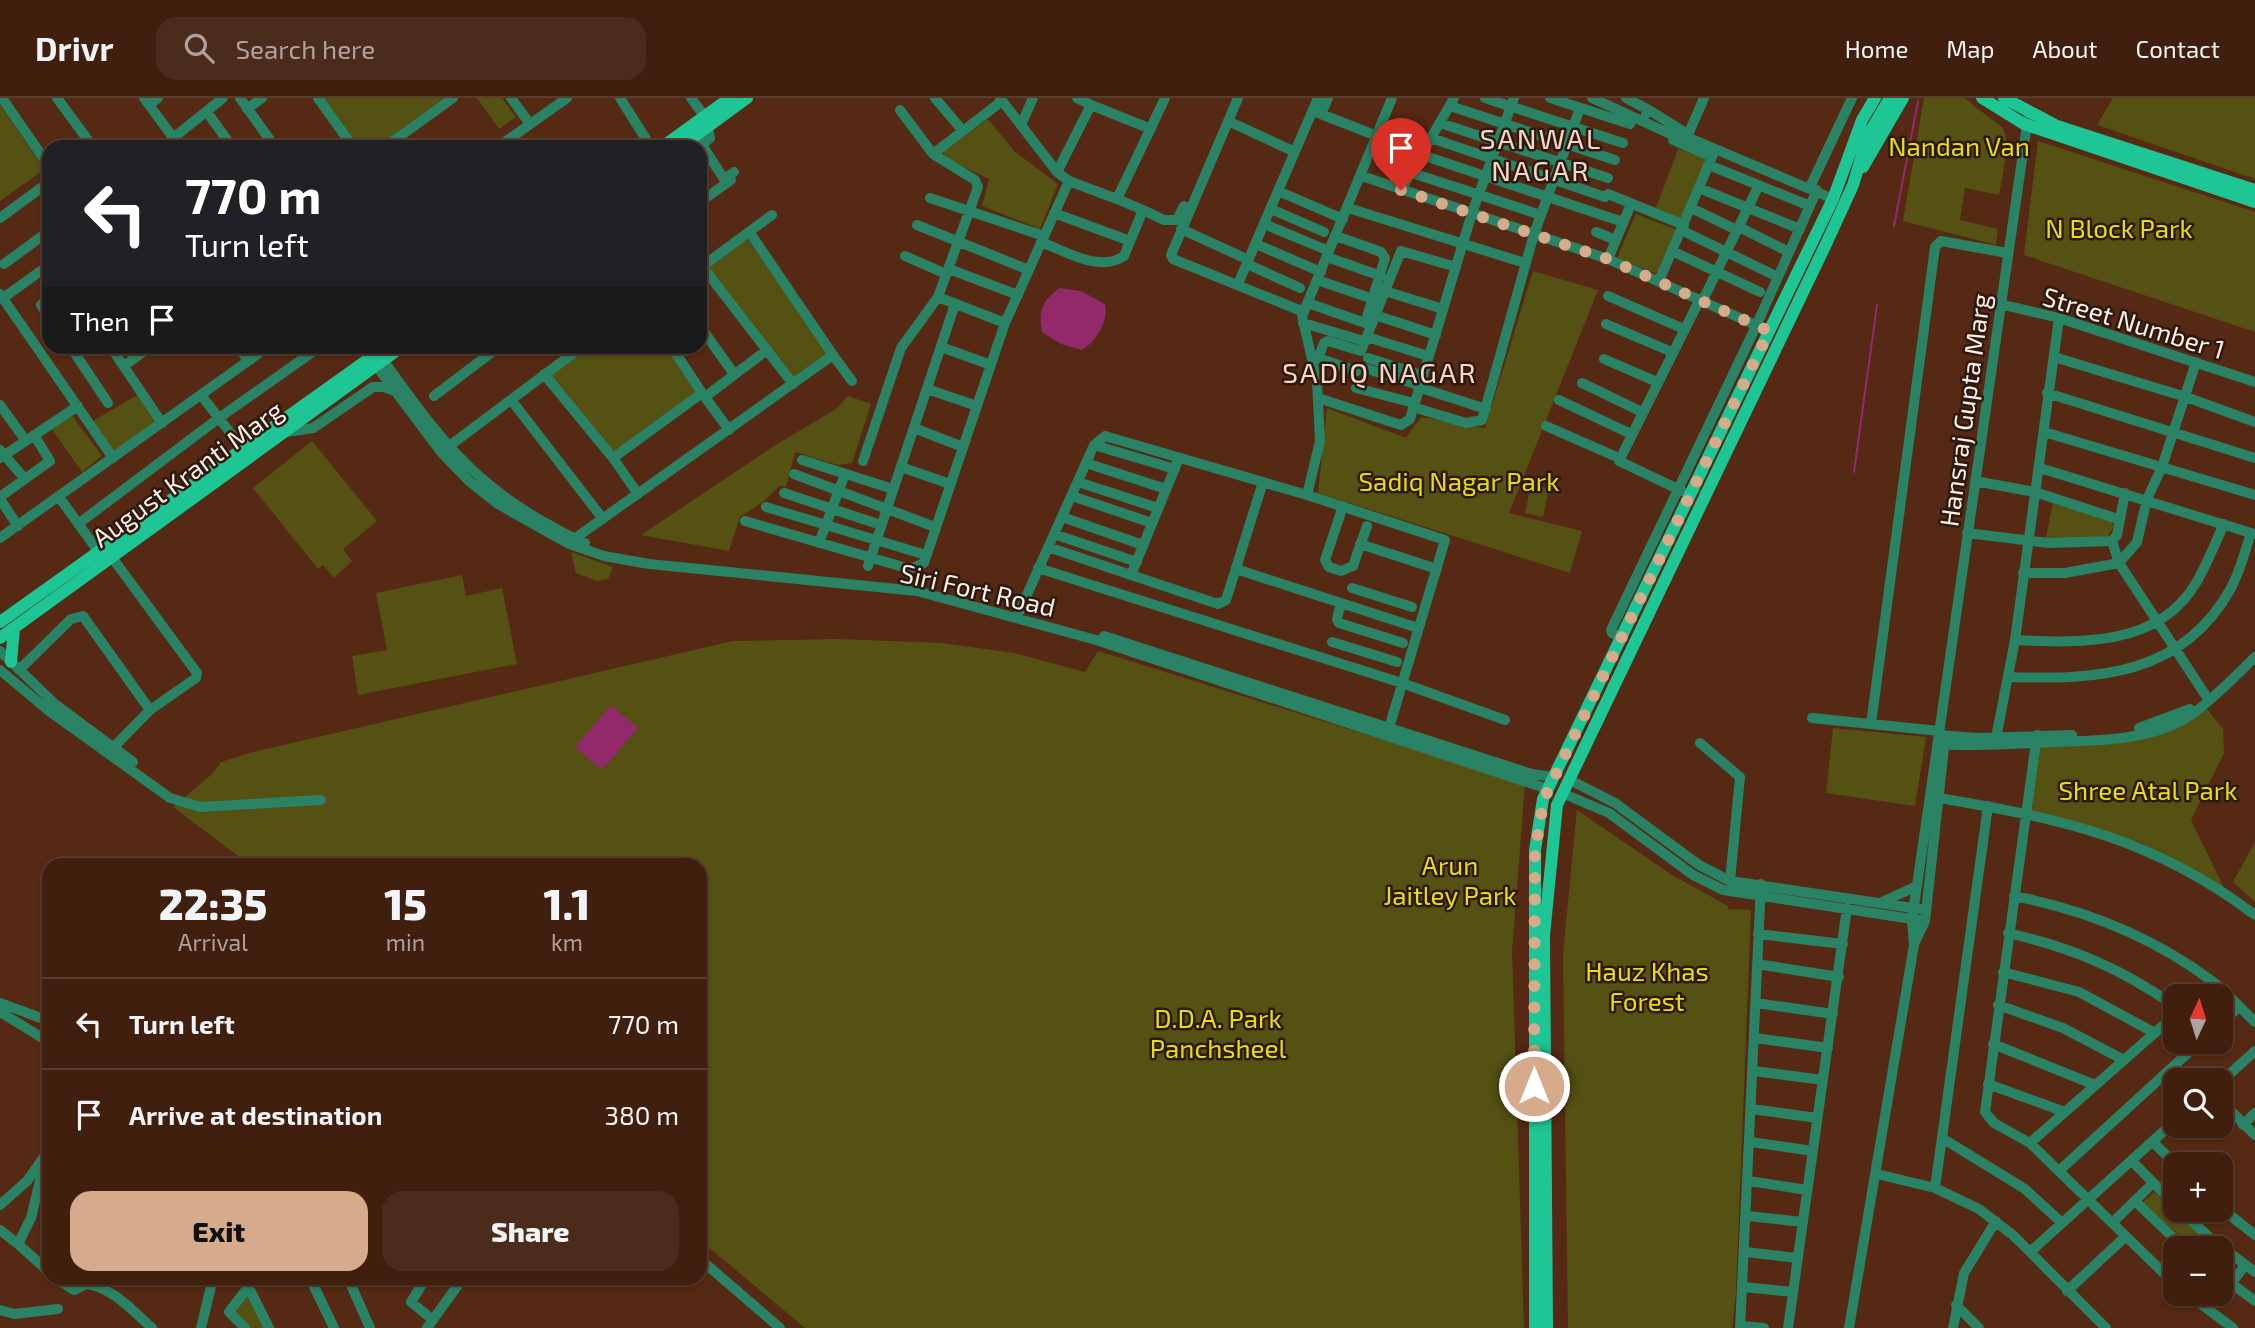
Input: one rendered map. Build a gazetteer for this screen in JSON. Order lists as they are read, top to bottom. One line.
{"streets":{"main road":["August Kranti Marg"],"street":["Street Number 1","Hansraj Gupta Marg","Siri Fort Road"]},"crossings":[["Street Number 1","Hansraj Gupta Marg"],["August Kranti Marg","Siri Fort Road"]],"districts":["SANWAL NAGAR","SADIQ NAGAR"],"parks":["Nandan Van","N Block Park","Sadiq Nagar Park","Shree Atal Park","Arun Jaitley Park","Hauz Khas Forest","D.D.A. Park Panchsheel"],"north":"top","page":{"header":"Drivr","search":"Search here","nav":["Home","Map","About","Contact"],"turn":["770 m","Turn left"],"then":"Then","eta":["22:35","Arrival","15","min","1.1","km"],"list":[{"name":"Turn left","value":"770 m"},{"name":"Arrive at destination","value":"380 m"}],"map_buttons":["+","−"],"buttons":["Exit","Share"]}}
